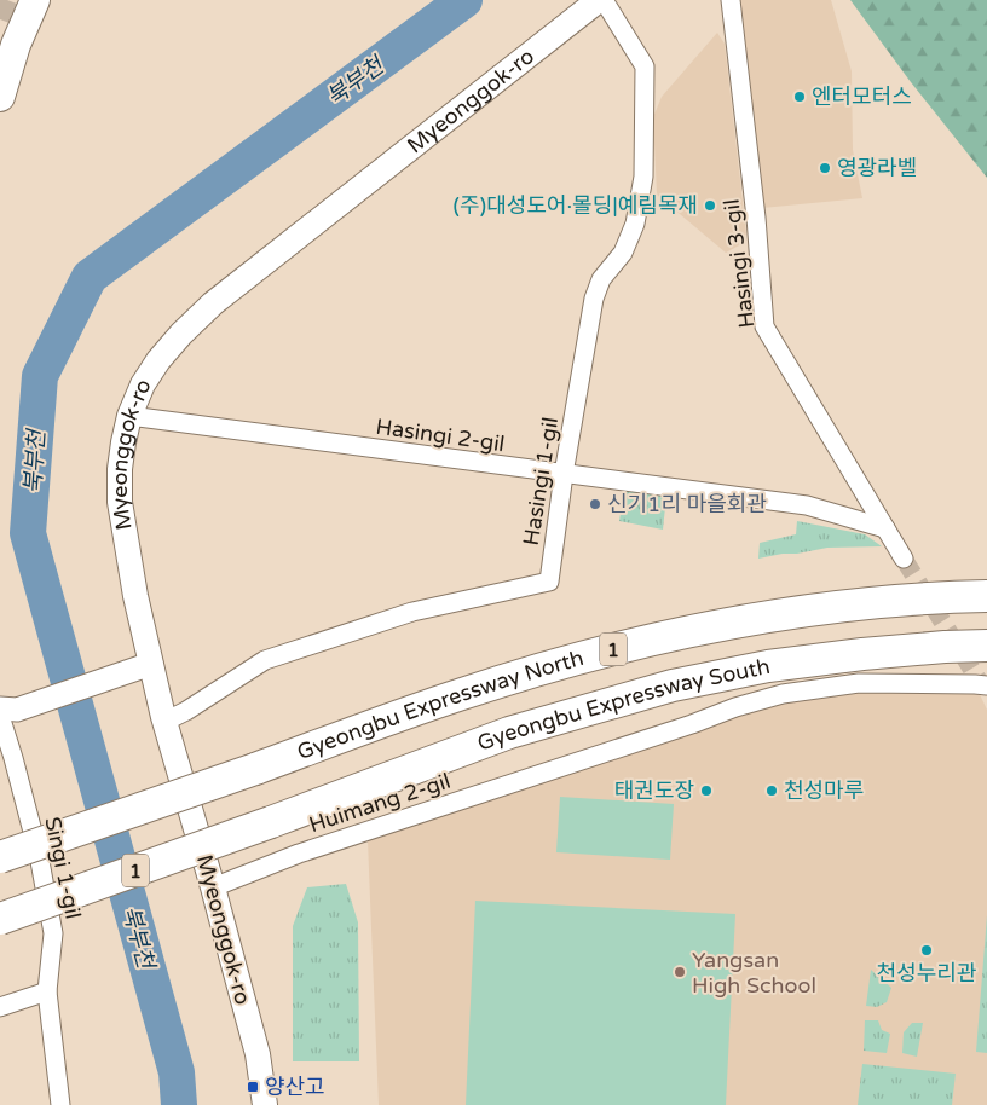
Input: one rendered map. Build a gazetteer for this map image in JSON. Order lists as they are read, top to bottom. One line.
{"streets":{"highway":["1","Gyeongbu Expressway North","Gyeongbu Expressway South"],"main road":["Myeonggok-ro"],"street":["Hasingi 3-gil","Hasingi 2-gil","Hasingi 1-gil","Huimang 2-gil","Singi 1-gil"]},"crossings":[["Myeonggok-ro","Hasingi 2-gil"],["Myeonggok-ro","Hasingi 1-gil"],["Myeonggok-ro","Huimang 2-gil"],["Hasingi 3-gil","Hasingi 2-gil"],["Hasingi 2-gil","Hasingi 1-gil"]],"water":["북부천"],"places":{"other":["엔터모터스","영광라벨","(주)대성도어·몰딩|예림목재","신기1리 마을회관","태권도장","천성마루","천성누리관","Yangsan High School"],"transit":["양산고"]}}
